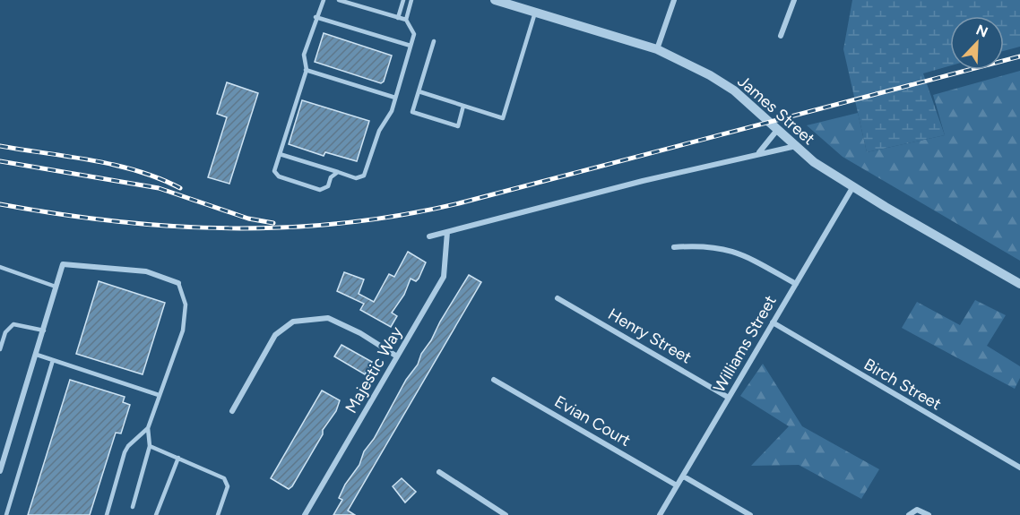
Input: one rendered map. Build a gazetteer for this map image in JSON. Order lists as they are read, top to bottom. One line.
{"streets":{"street":["James Street","Henry Street","Williams Street","Majestic Way","Birch Street","Evian Court"]},"crossings":[["James Street","Williams Street"],["Henry Street","Williams Street"],["Williams Street","Birch Street"],["Williams Street","Evian Court"]],"north":"top right"}
